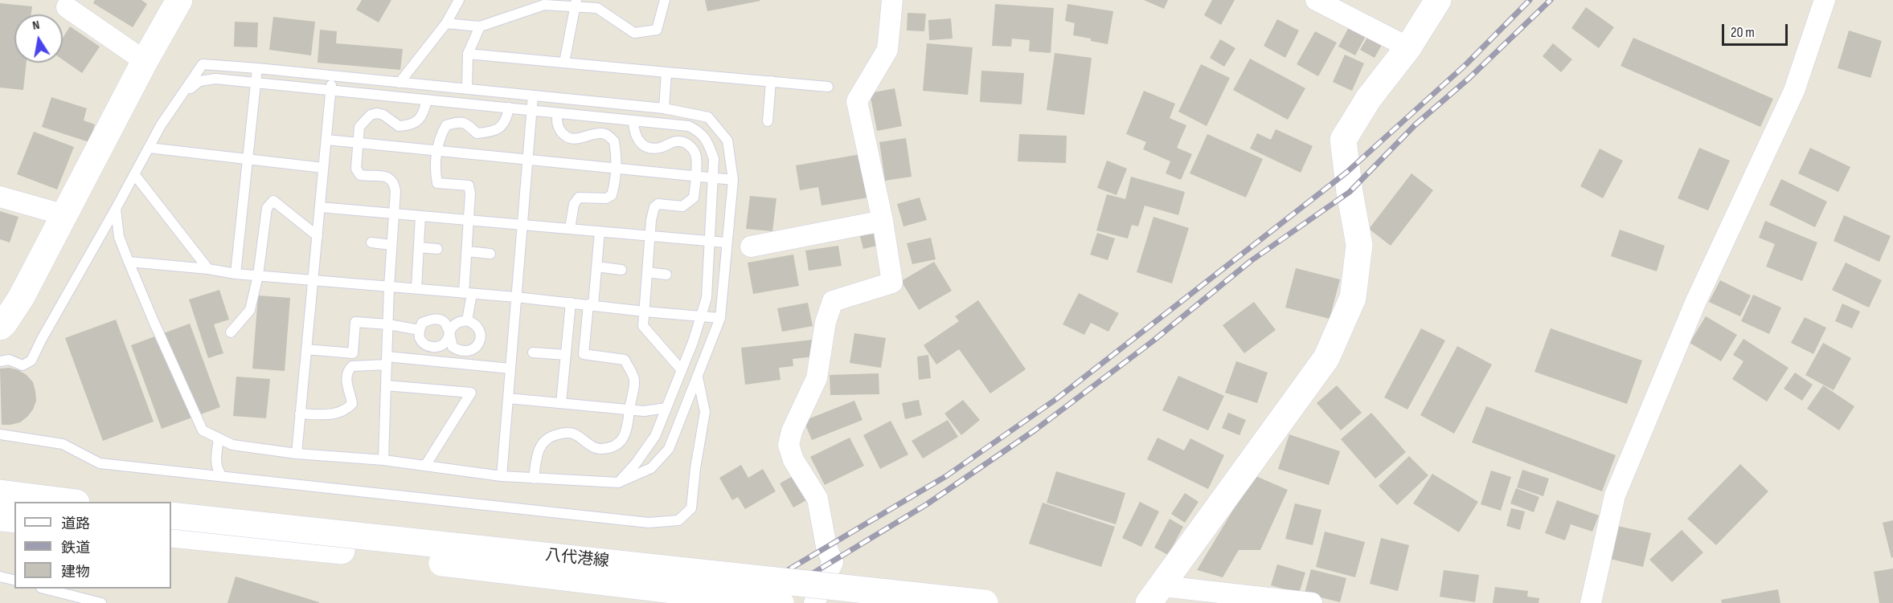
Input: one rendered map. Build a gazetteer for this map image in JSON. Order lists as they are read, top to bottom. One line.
{"streets":{"main road":["八代港線"]},"legend":["道路","鉄道","建物"],"scale_bar":"20 m","north":"top"}
